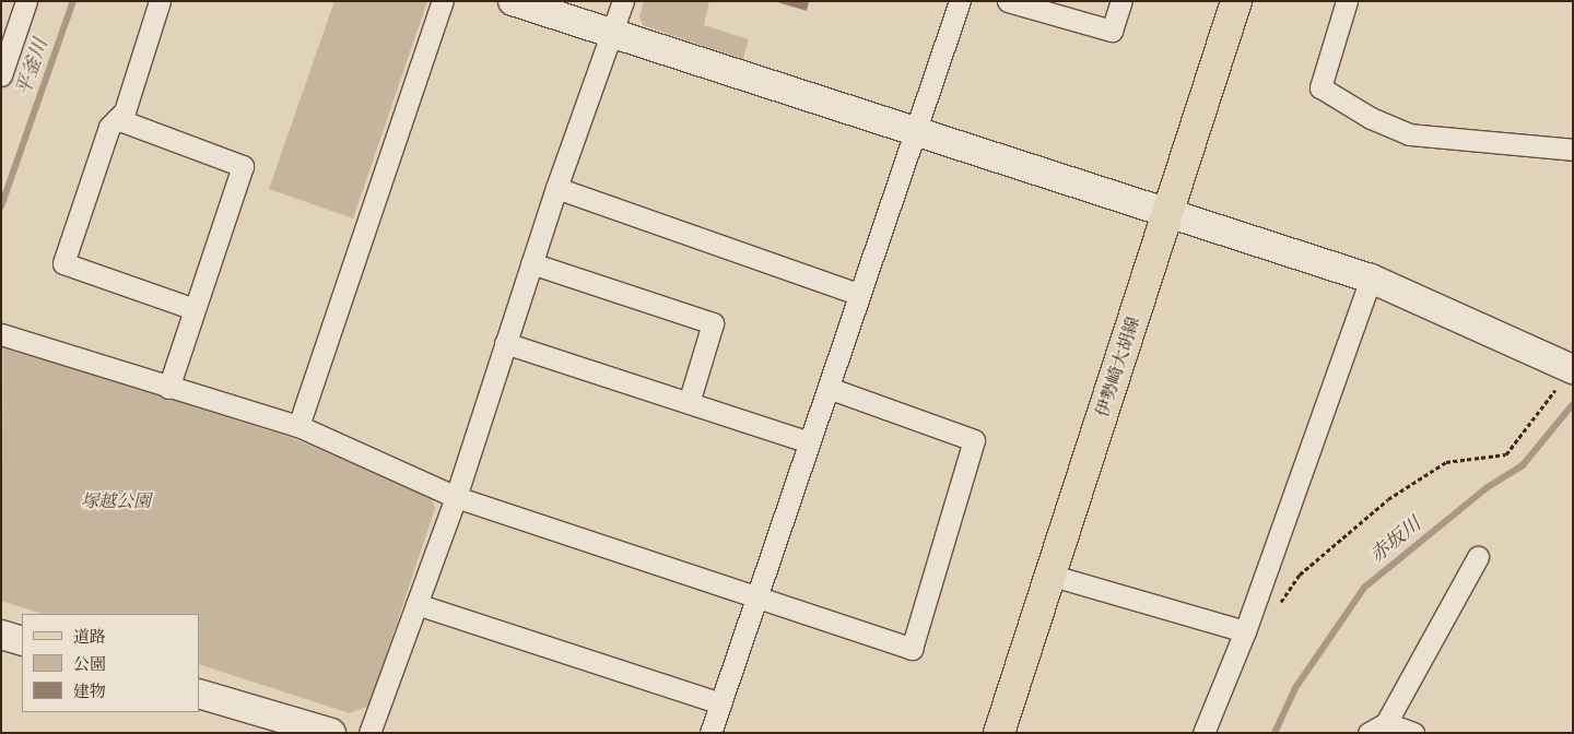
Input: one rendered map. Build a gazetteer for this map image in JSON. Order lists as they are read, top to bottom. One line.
{"streets":{"main road":["伊勢崎大胡線"]},"water":["平釜川","赤坂川"],"parks":["塚越公園"],"legend":["道路","公園","建物"]}
